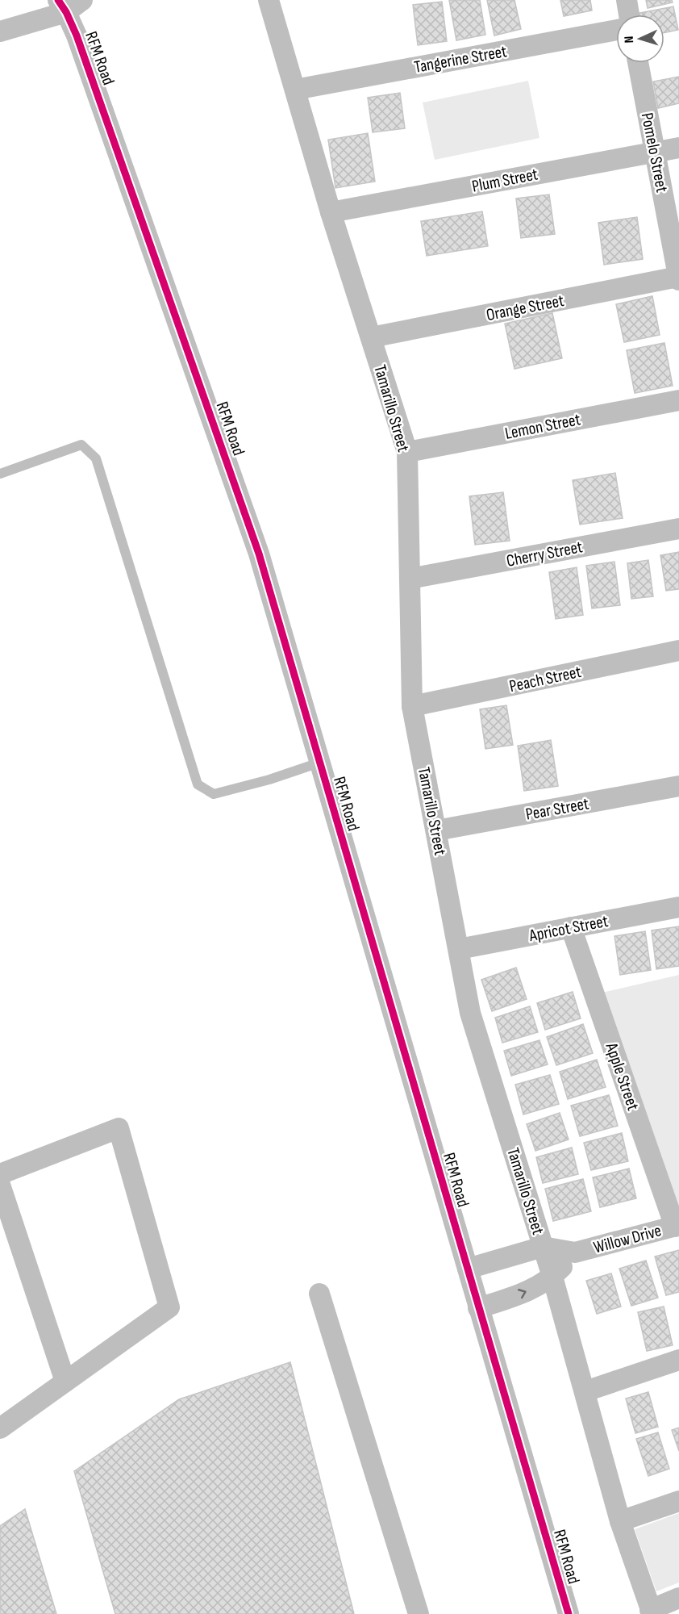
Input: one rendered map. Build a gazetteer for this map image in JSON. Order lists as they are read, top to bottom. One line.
{"streets":{"street":["RFM Road","Tangerine Street","Pomelo Street","Plum Street","Orange Street","Tamarillo Street","Lemon Street","Cherry Street","Peach Street","Pear Street","Apricot Street","Apple Street","Willow Drive"]},"crossings":[["Tangerine Street","Tamarillo Street"],["Pomelo Street","Plum Street"],["Pomelo Street","Orange Street"],["Plum Street","Tamarillo Street"],["Orange Street","Tamarillo Street"],["Tamarillo Street","Lemon Street"],["Tamarillo Street","Cherry Street"],["Tamarillo Street","Peach Street"],["Tamarillo Street","Pear Street"],["Tamarillo Street","Apricot Street"],["Apricot Street","Apple Street"],["Apple Street","Willow Drive"]],"north":"left"}
